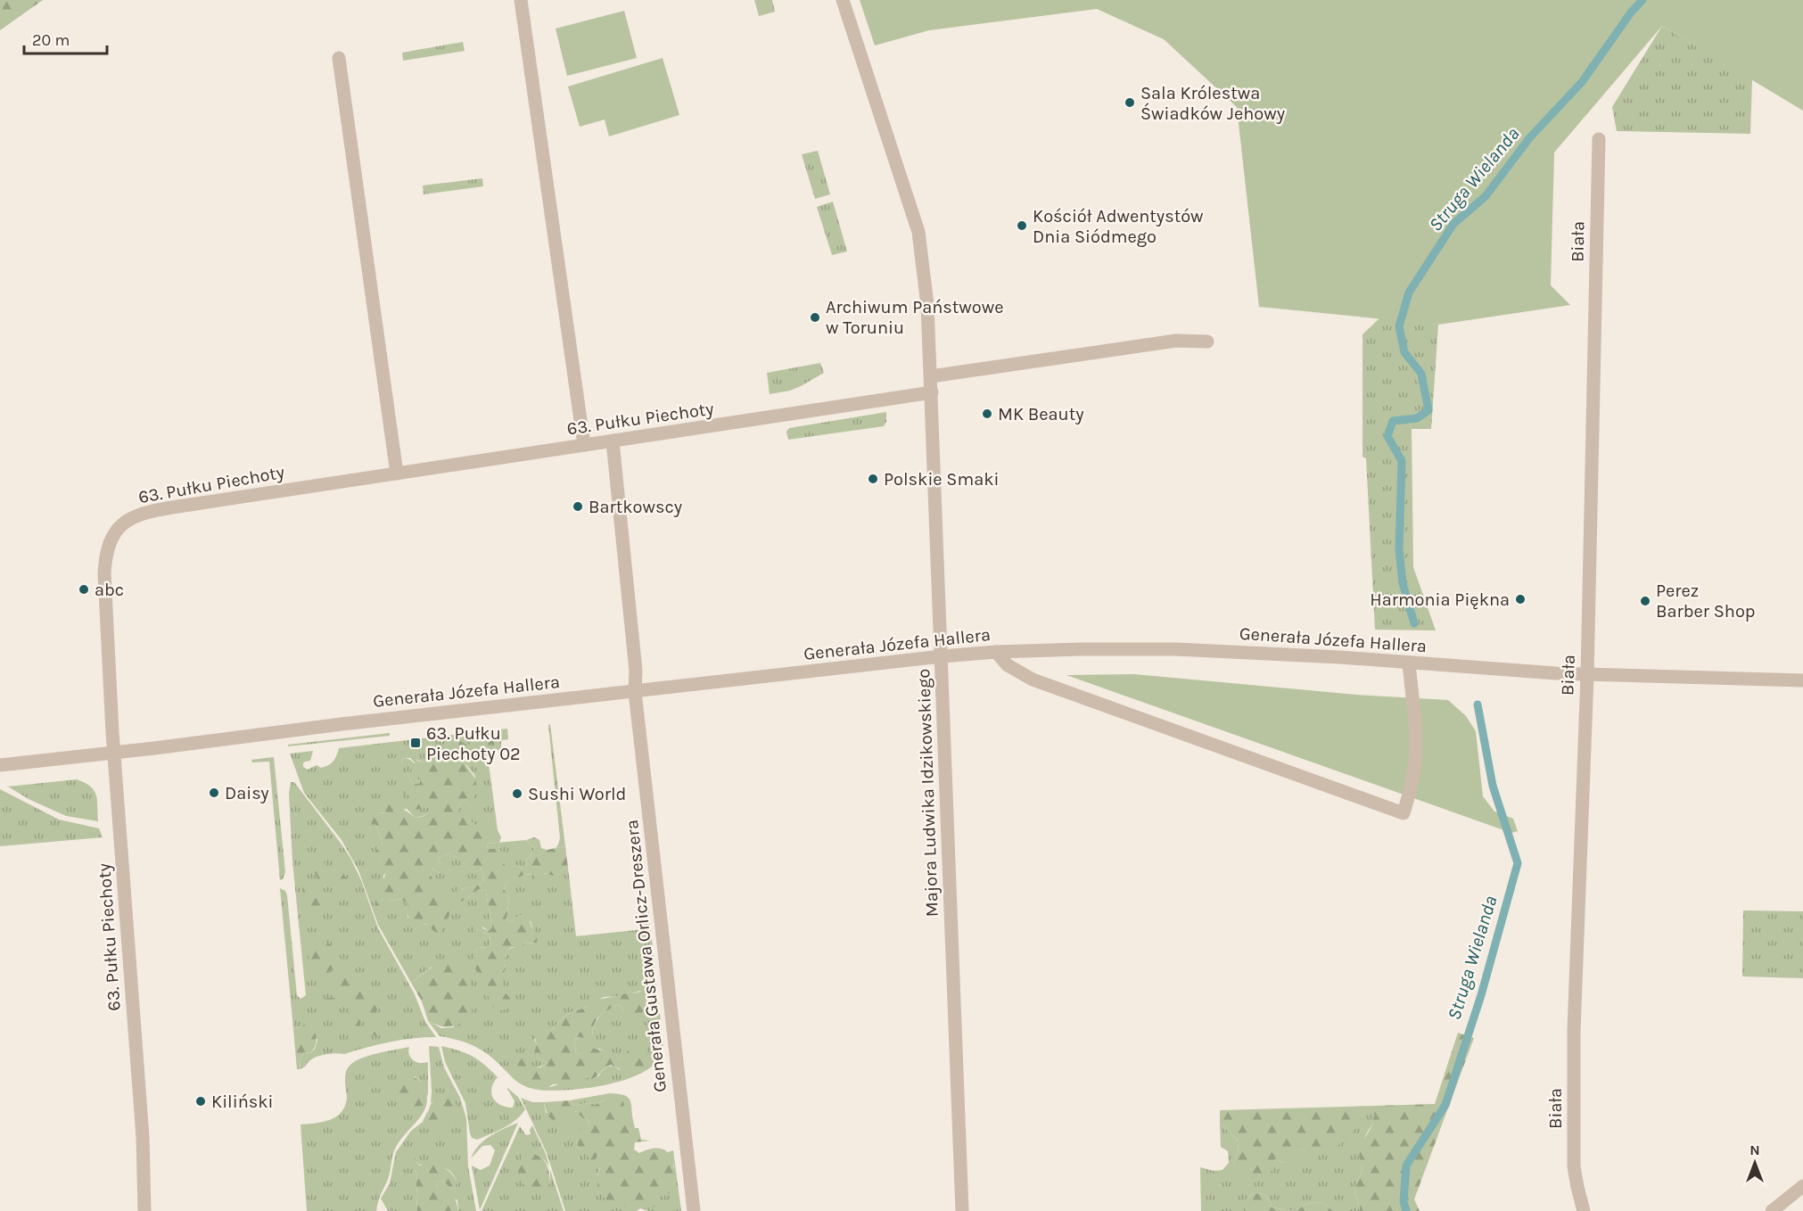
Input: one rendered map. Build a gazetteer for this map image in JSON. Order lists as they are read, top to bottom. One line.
{"streets":{"street":["Biała","63. Pułku Piechoty","Generała Józefa Hallera","Majora Ludwika Idzikowskiego","Generała Gustawa Orlicz-Dreszera"]},"crossings":[["Biała","Generała Józefa Hallera"],["63. Pułku Piechoty","Generała Józefa Hallera"],["63. Pułku Piechoty","Majora Ludwika Idzikowskiego"],["63. Pułku Piechoty","Generała Gustawa Orlicz-Dreszera"],["Generała Józefa Hallera","Majora Ludwika Idzikowskiego"],["Generała Józefa Hallera","Generała Gustawa Orlicz-Dreszera"]],"water":["Struga Wielanda"],"places":{"other":["Sala Królestwa Świadków Jehowy","Kościół Adwentystów Dnia Siódmego","Archiwum Państwowe w Toruniu","MK Beauty","Polskie Smaki","Bartkowscy","abc","Harmonia Piękna","Perez Barber Shop","Daisy","Sushi World","Kiliński"],"transit":["63. Pułku Piechoty 02"]},"scale_bar":"20 m","north":"top"}
